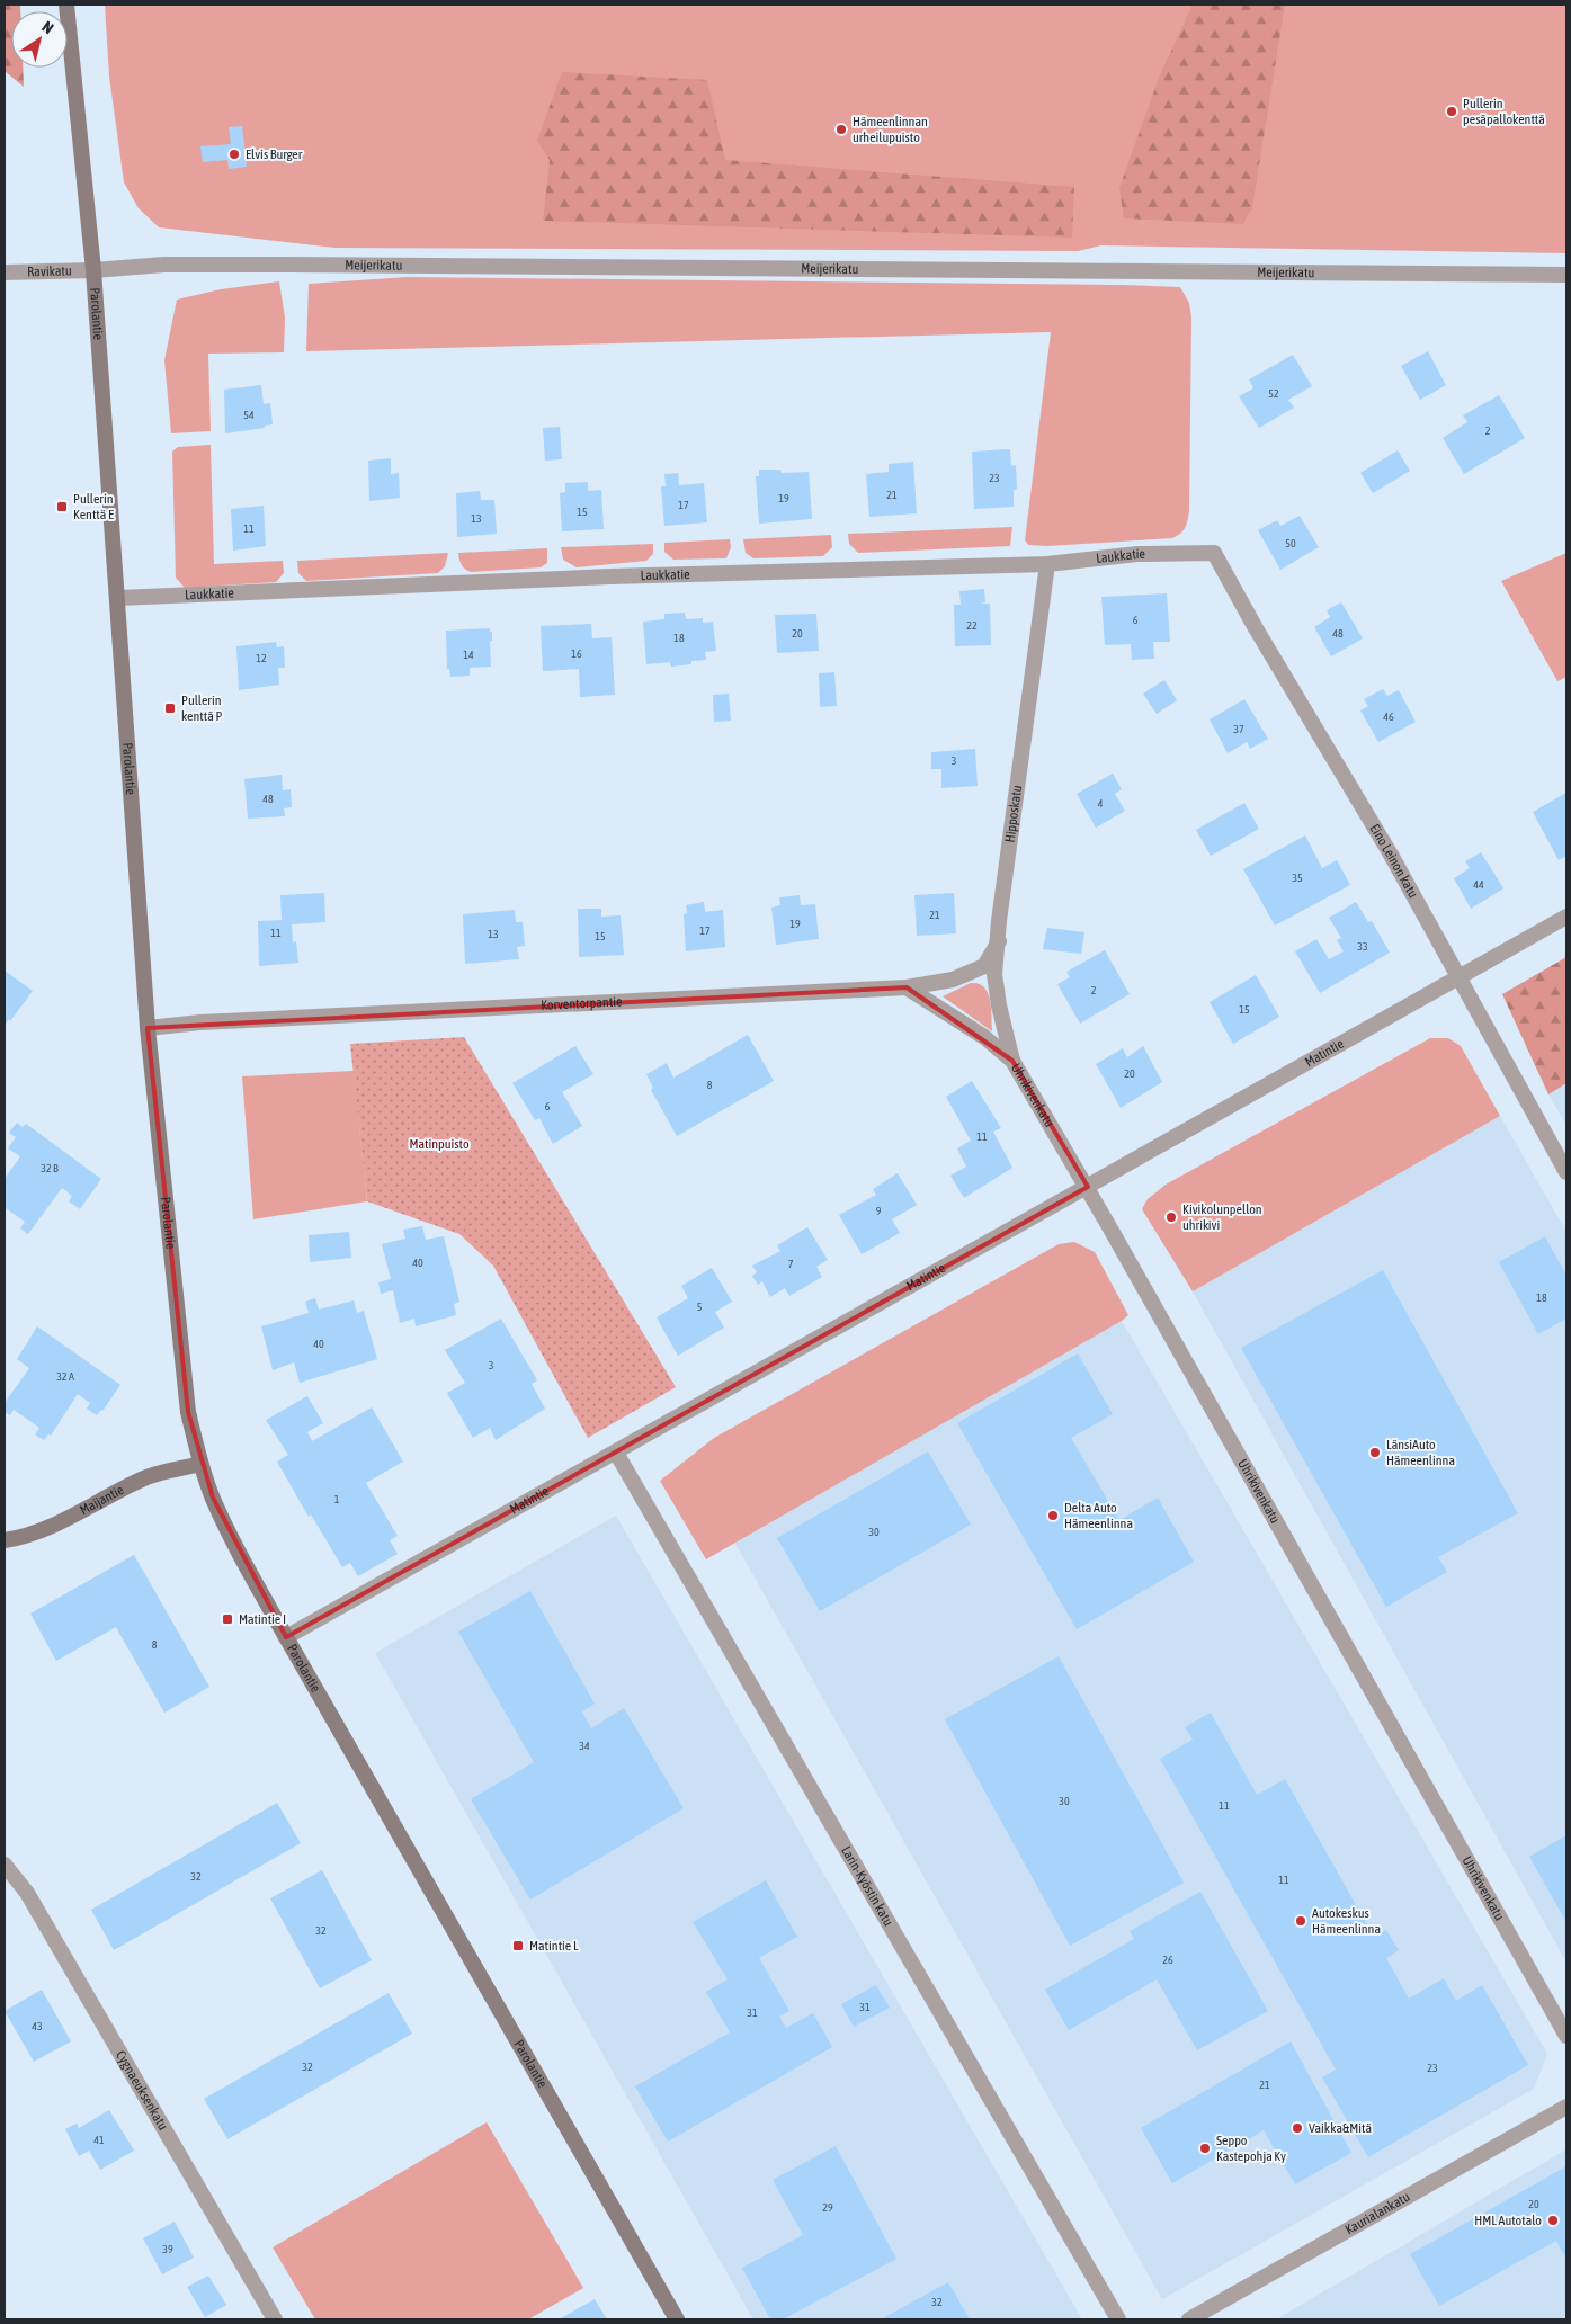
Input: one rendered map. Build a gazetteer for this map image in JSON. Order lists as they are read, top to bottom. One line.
{"streets":{"main road":["Parolantie","Maijantie"],"street":["Meijerikatu","Ravikatu","Laukkatie","Hipposkatu","Eino Leinon katu","Korventorpantie","Matintie","Uhrikivenkatu","Larin-Kyöstin katu","Cygnaeuksenkatu","Kaurialankatu"]},"crossings":[["Meijerikatu","Ravikatu"],["Meijerikatu","Parolantie"],["Ravikatu","Parolantie"],["Parolantie","Laukkatie"],["Parolantie","Korventorpantie"],["Parolantie","Matintie"],["Parolantie","Maijantie"],["Laukkatie","Hipposkatu"],["Laukkatie","Eino Leinon katu"],["Hipposkatu","Korventorpantie"],["Hipposkatu","Uhrikivenkatu"],["Eino Leinon katu","Matintie"],["Korventorpantie","Uhrikivenkatu"],["Matintie","Uhrikivenkatu"],["Matintie","Larin-Kyöstin katu"]],"parks":["Matinpuisto"],"places":{"other":["Pullerin pesäpallokenttä","Hämeenlinnan urheilupuisto","Elvis Burger","Kivikolunpellon uhrikivi","LänsiAuto Hämeenlinna","Delta Auto Hämeenlinna","Autokeskus Hämeenlinna","Vaikka&Mitä","Seppo Kastepohja Ky","HML Autotalo"],"transit":["Pullerin Kenttä E","Pullerin kenttä P","Matintie I","Matintie L"]},"house_numbers":["52","54","2","23","21","19","17","15","13","11","50","6","22","20","48","18","16","14","12","46","37","3","48","4","35","44","21","19","17","11","13","15","33","2","15","20","8","6","11","32 B","9","40","7","18","5","40","3","32 A","1","30","8","34","30","11","32","11","32","26","31","31","43","32","23","21","41","20","29","39","32"],"north":"top right"}
